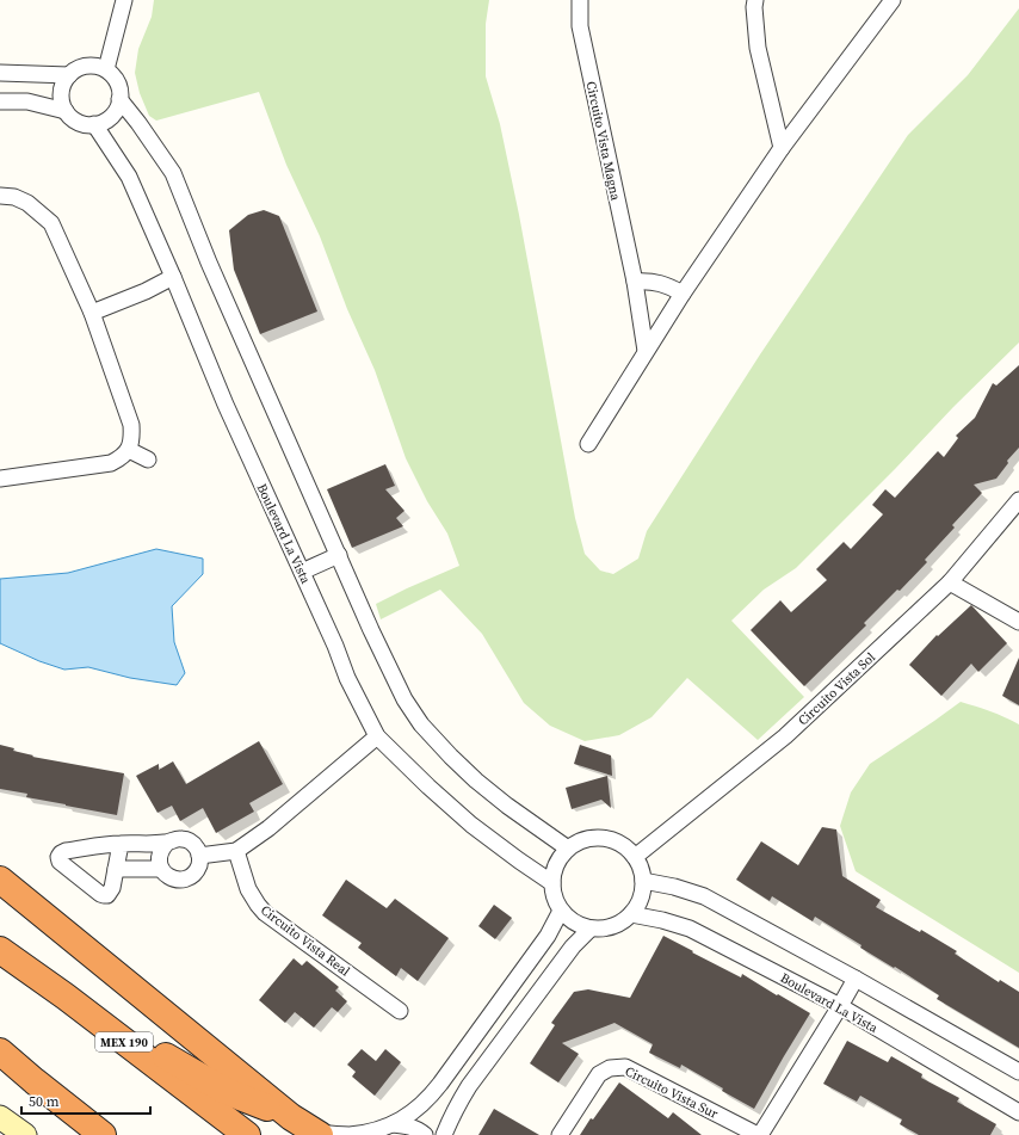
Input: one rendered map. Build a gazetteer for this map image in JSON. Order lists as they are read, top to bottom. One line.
{"streets":{"highway":["MEX 190"],"street":["Circuito Vista Magna","Boulevard La Vista","Circuito Vista Sol","Circuito Vista Real","Circuito Vista Sur"]},"crossings":[["Boulevard La Vista","Circuito Vista Sol"],["Boulevard La Vista","Circuito Vista Sur"]],"scale_bar":"50 m"}
